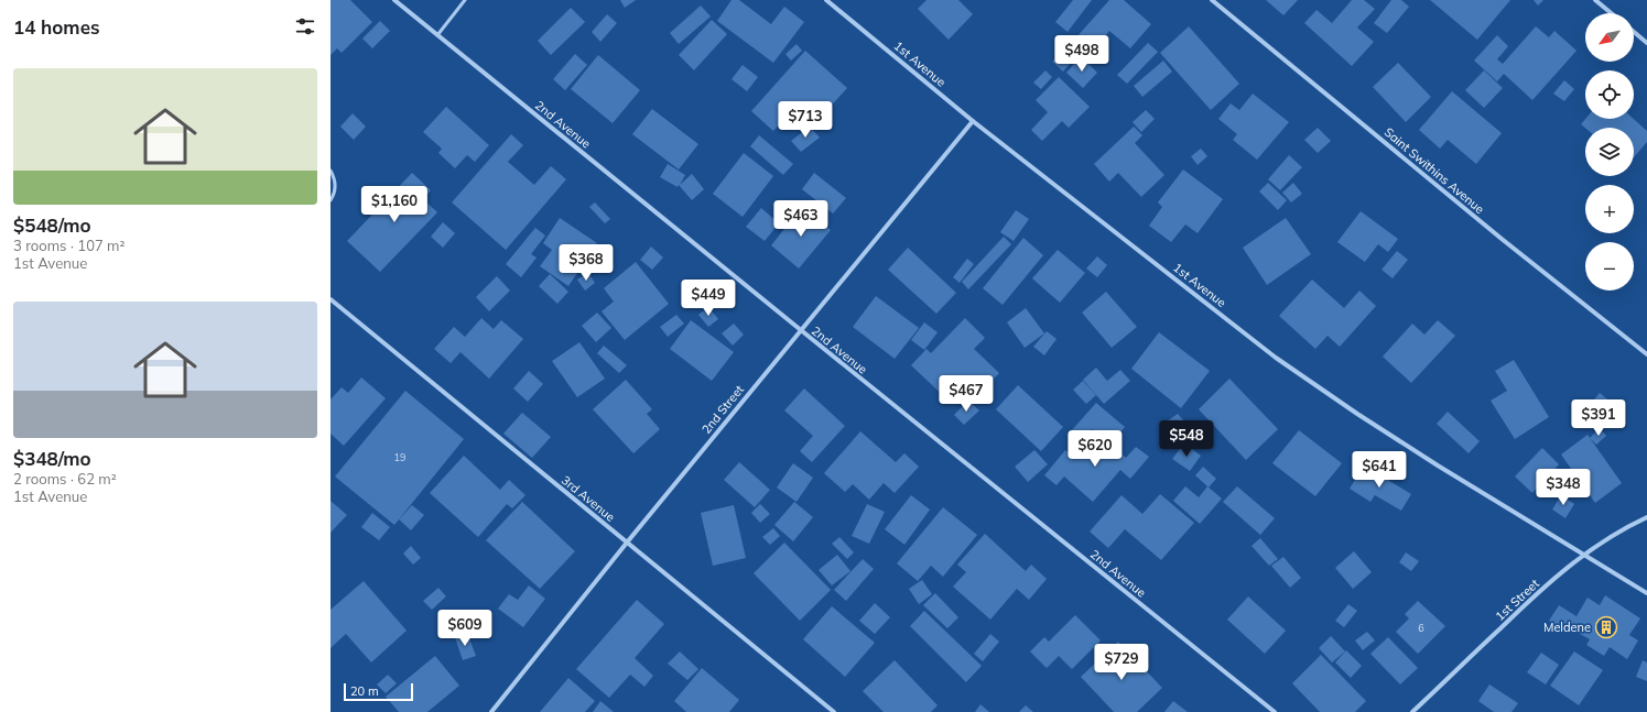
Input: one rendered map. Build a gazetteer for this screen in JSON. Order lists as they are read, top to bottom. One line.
{"streets":{"street":["1st Avenue","2nd Avenue","Saint Swithins Avenue","2nd Street","3rd Avenue","1st Street"]},"crossings":[["1st Avenue","2nd Street"],["1st Avenue","1st Street"],["2nd Avenue","2nd Street"],["2nd Street","3rd Avenue"]],"places":{"building":["Meldene"]},"house_numbers":["19","6"],"scale_bar":"20 m","north":"bottom left","page":{"heading":"14 homes","map_buttons":["+","−"],"price":["$498","$713","$1,160","$463","$368","$449","$467","$391","$548","$620","$641","$348","$609","$729"],"list":[{"name":"$548/mo","note":"3 rooms · 107 m² · 1st Avenue"},{"name":"$348/mo","note":"2 rooms · 62 m² · 1st Avenue"}],"scale":"20 m"}}
